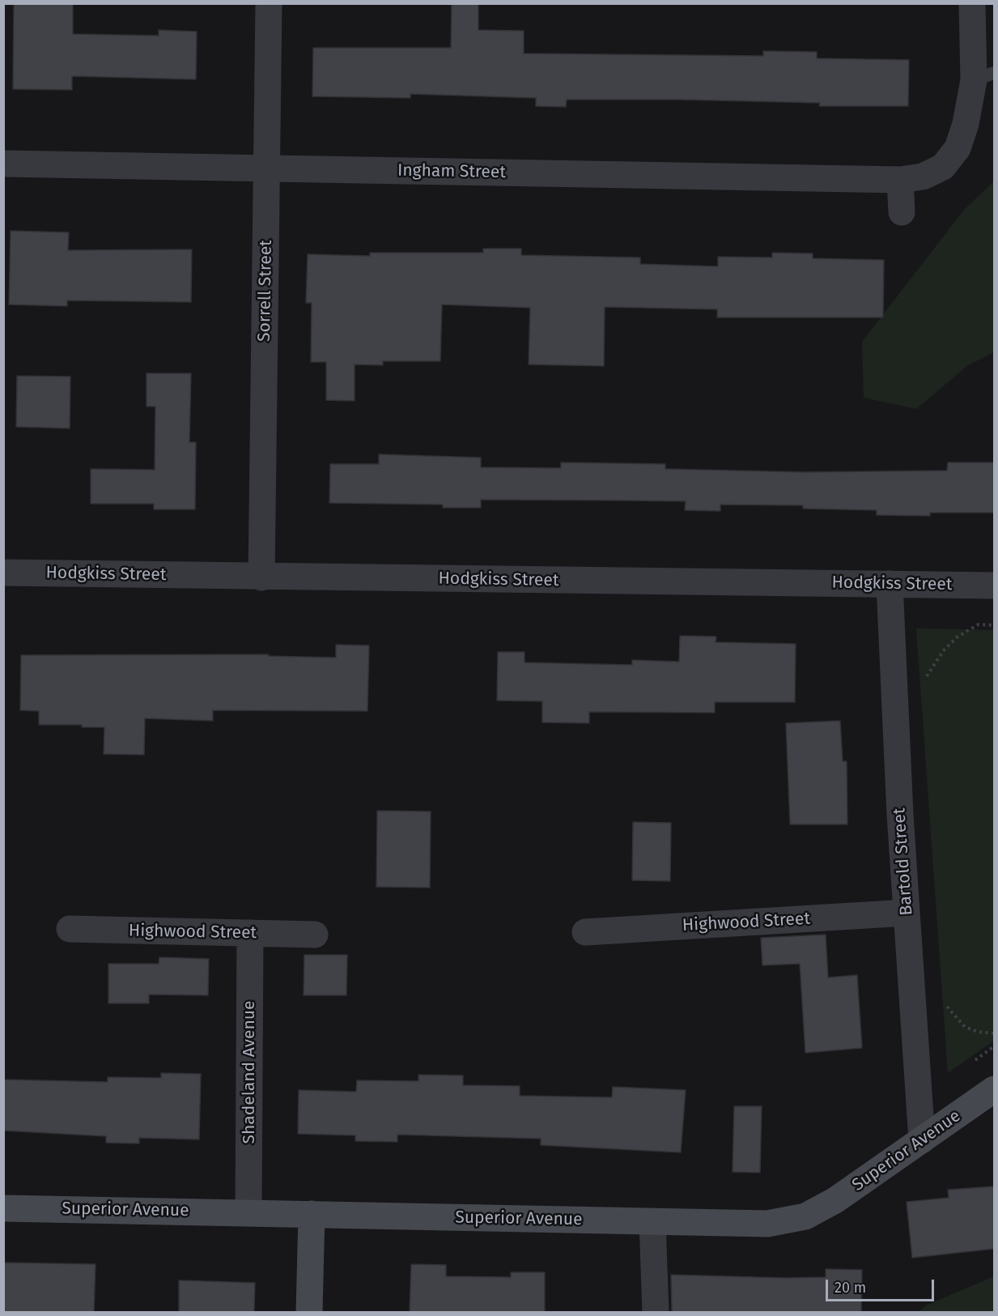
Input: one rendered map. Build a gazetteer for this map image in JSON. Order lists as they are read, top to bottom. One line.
{"streets":{"street":["Ingham Street","Sorrell Street","Hodgkiss Street","Bartold Street","Highwood Street","Shadeland Avenue","Superior Avenue"]},"crossings":[["Ingham Street","Sorrell Street"],["Sorrell Street","Hodgkiss Street"],["Hodgkiss Street","Bartold Street"],["Bartold Street","Highwood Street"],["Bartold Street","Superior Avenue"],["Highwood Street","Shadeland Avenue"],["Shadeland Avenue","Superior Avenue"]],"scale_bar":"20 m"}
